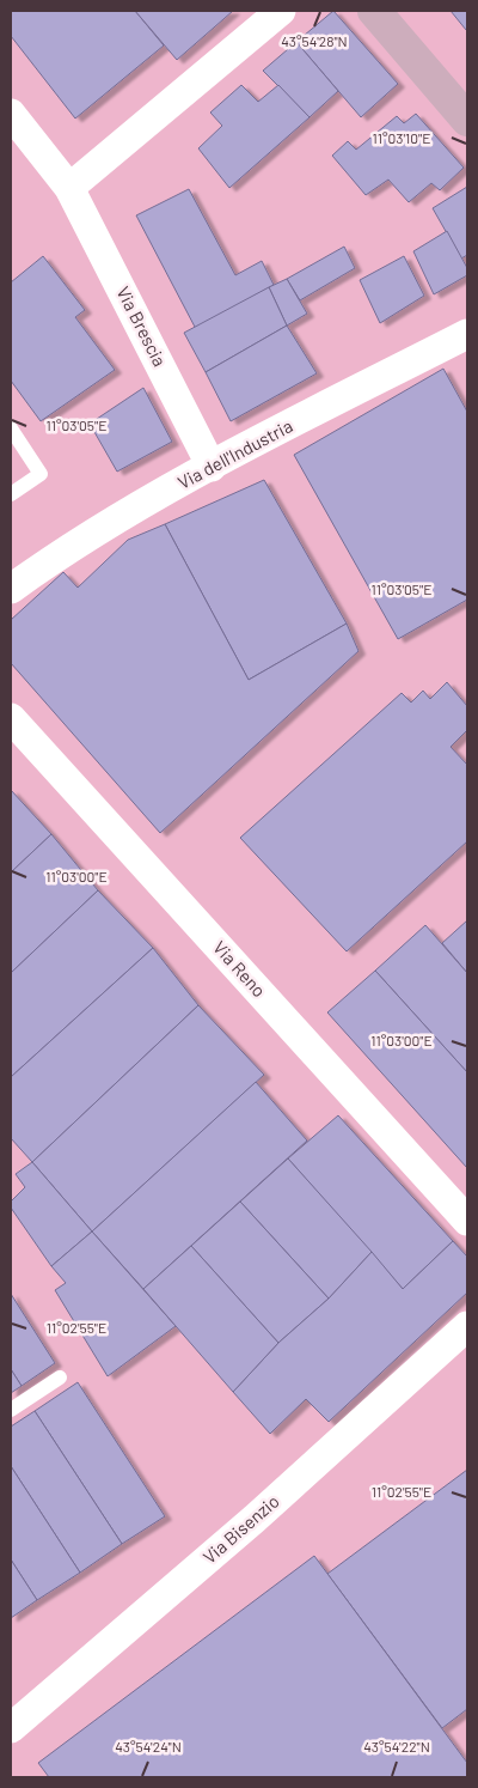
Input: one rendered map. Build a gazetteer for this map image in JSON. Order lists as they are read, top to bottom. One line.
{"streets":{"street":["Via Brescia","Via dell'Industria","Via Reno","Via Bisenzio"]},"crossings":[["Via Brescia","Via dell'Industria"]],"coordinates":["43°54'28\"N","11°03'10\"E","11°03'05\"E","11°03'00\"E","11°02'55\"E","43°54'24\"N","43°54'22\"N"]}
